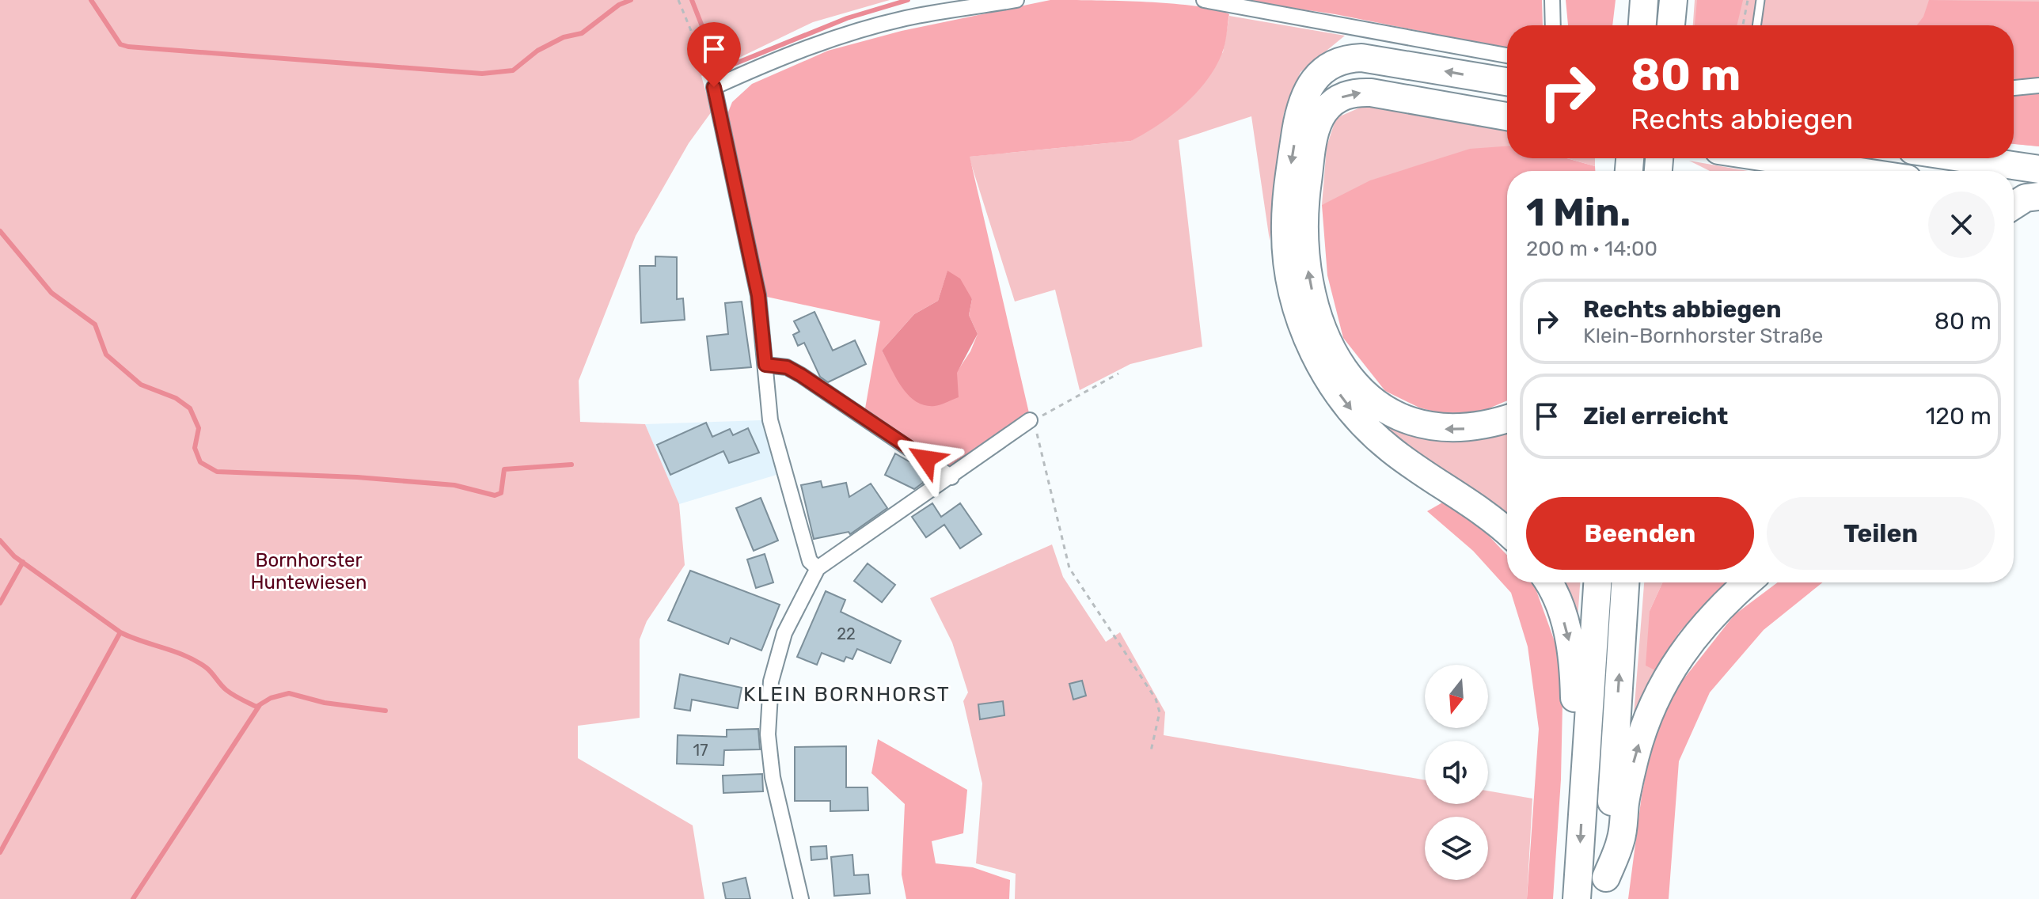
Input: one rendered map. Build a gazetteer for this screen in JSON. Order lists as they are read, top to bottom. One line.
{"districts":["KLEIN BORNHORST"],"parks":["Bornhorster Huntewiesen"],"house_numbers":["22","17"],"north":"bottom","page":{"turn":["80 m","Rechts abbiegen"],"heading":["1 Min.","200 m · 14:00"],"list":[{"name":"Rechts abbiegen","note":"Klein-Bornhorster Straße","value":"80 m"},{"name":"Ziel erreicht","value":"120 m"}],"buttons":["Beenden","Teilen"]}}
